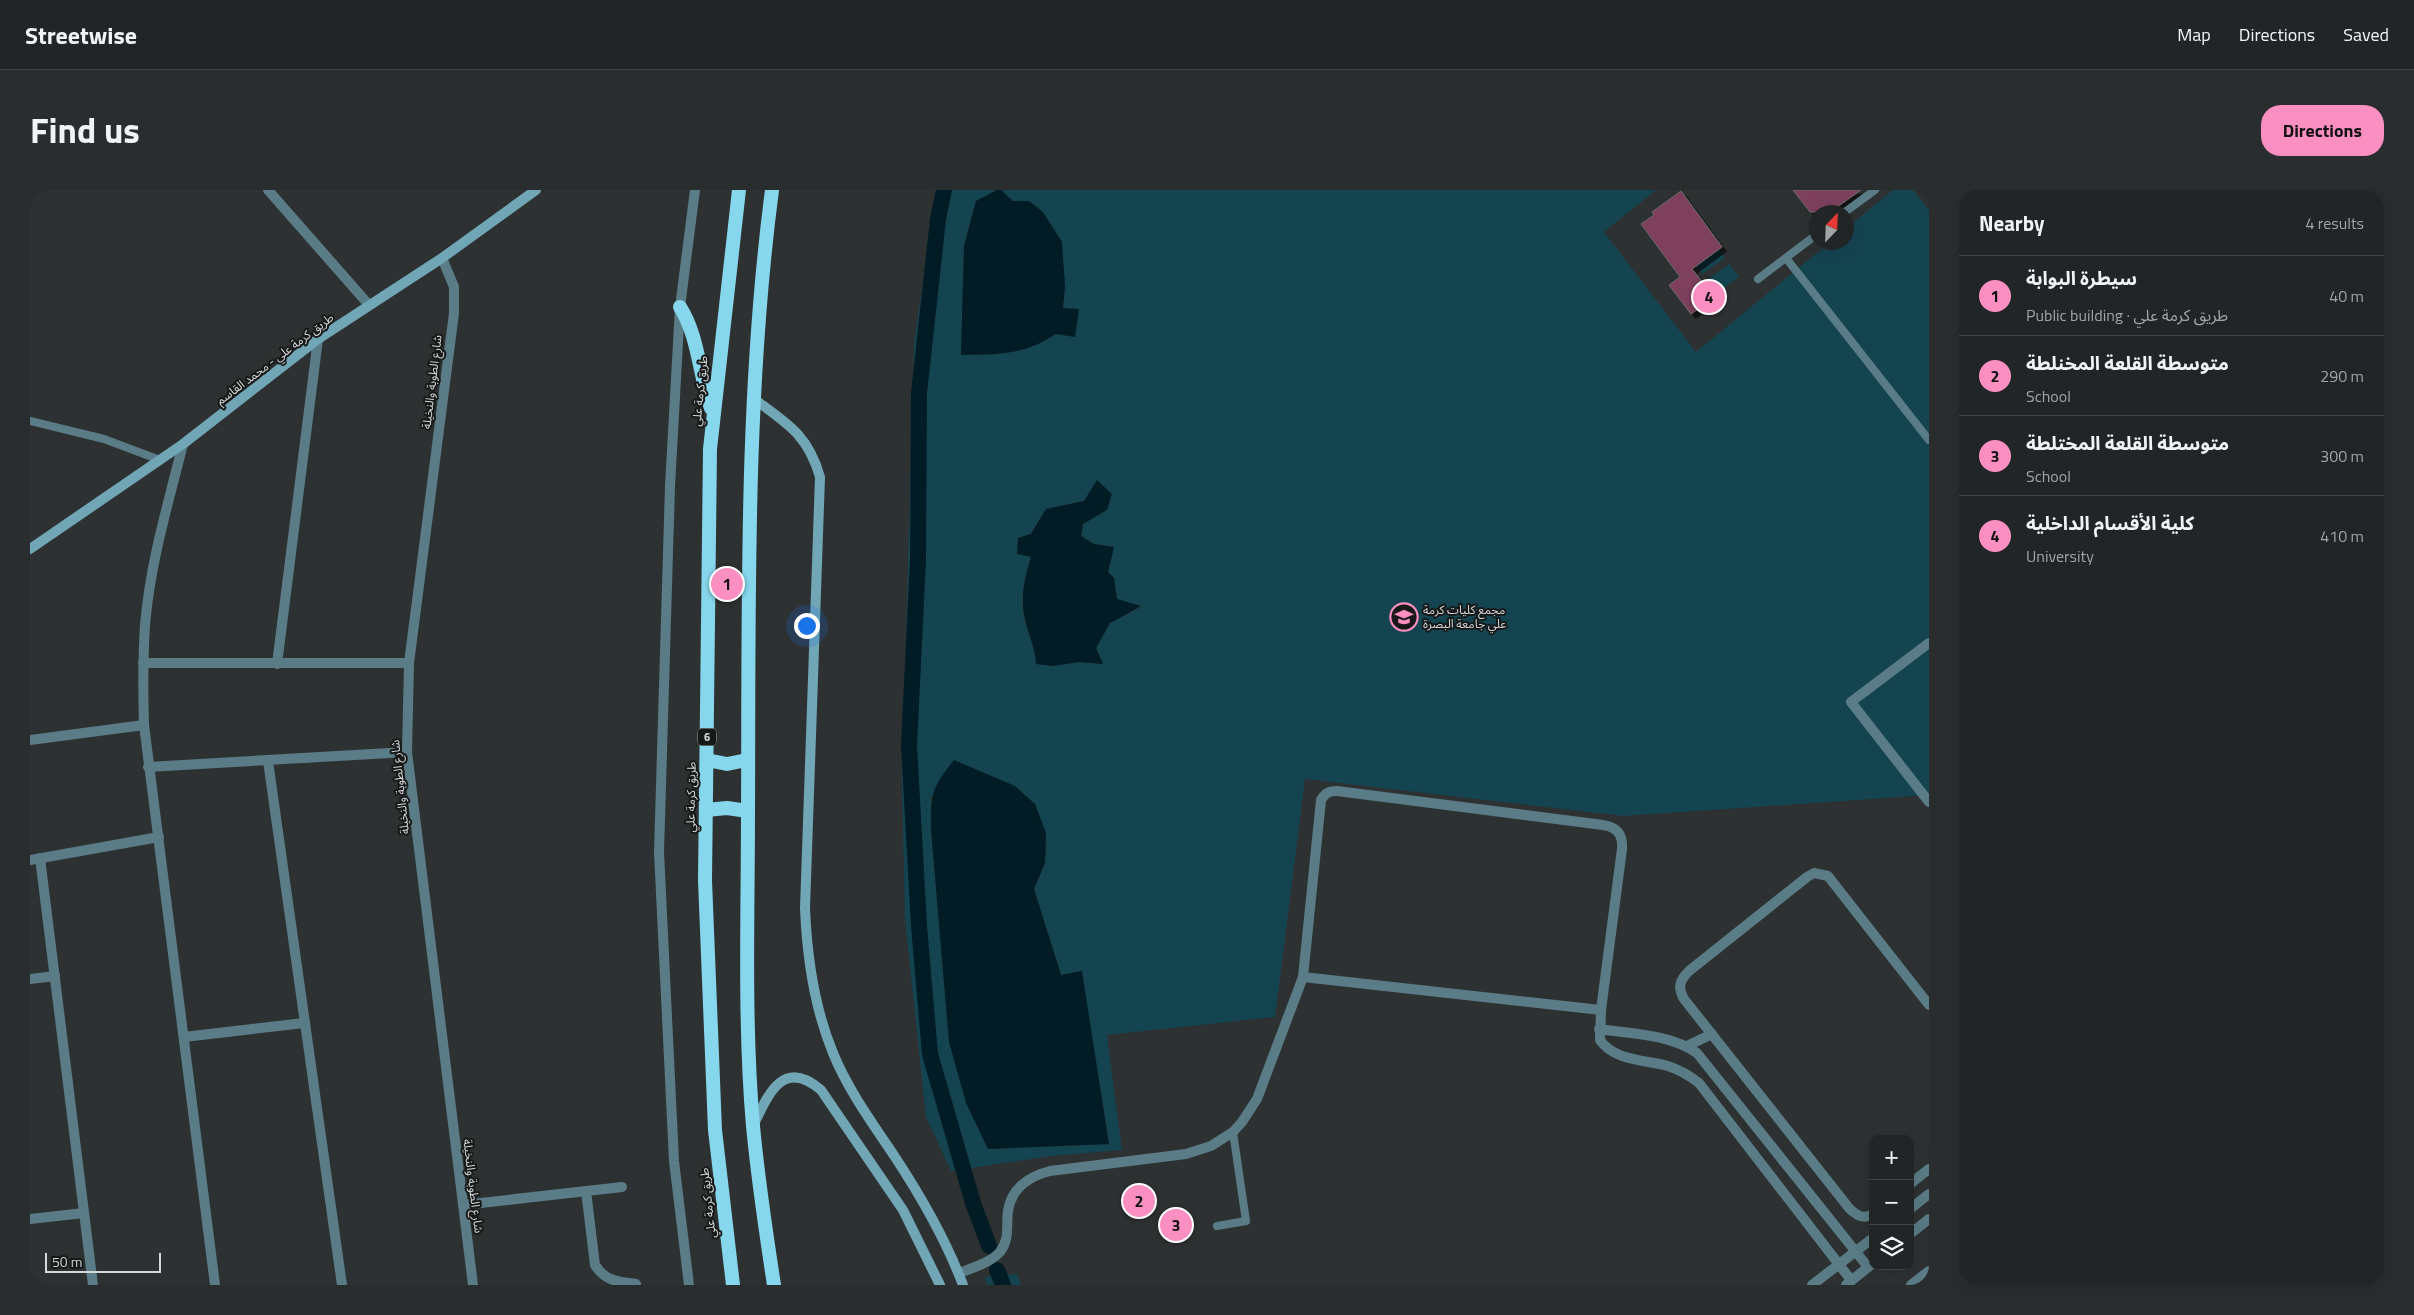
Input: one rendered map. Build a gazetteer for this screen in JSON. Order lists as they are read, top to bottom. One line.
{"streets":{"highway":["طريق كرمة علي","6"],"main road":["طريق كرمة علي - محمد القاسم"],"street":["شارع الطوبة والنخيلة"]},"crossings":[["طريق كرمة علي - محمد القاسم","شارع الطوبة والنخيلة"]],"places":{"school or university":["مجمع كليات كرمة علي جامعة البصرة"]},"scale_bar":"50 m","north":"top right","page":{"header":"Streetwise","nav":["Map","Directions","Saved"],"title":"Find us","buttons":"Directions","heading":["Nearby","4 results"],"list":[{"mark":"1","name":"سيطرة البوابة","note":"Public building · طريق كرمة علي","value":"40 m"},{"mark":"2","name":"متوسطة القلعة المخنلطة","note":"School","value":"290 m"},{"mark":"3","name":"متوسطة القلعة المختلطة","note":"School","value":"300 m"},{"mark":"4","name":"كلية الأقسام الداخلية","note":"University","value":"410 m"}],"pins":["4","1","2","3"],"map_buttons":["+","−"],"scale":"50 m"}}
